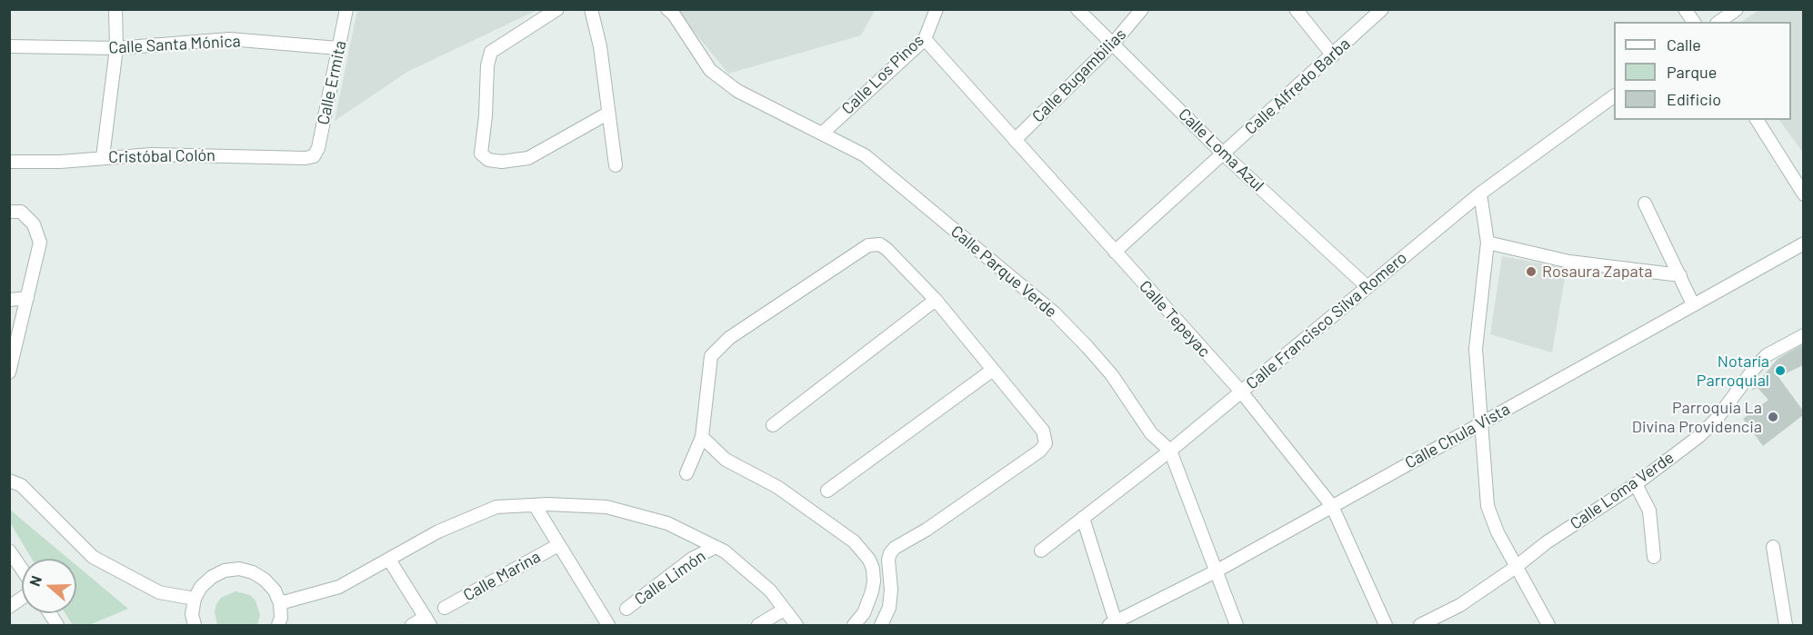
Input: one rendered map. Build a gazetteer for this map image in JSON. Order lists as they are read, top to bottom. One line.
{"streets":{"street":["Calle Santa Mónica","Calle Los Pinos","Calle Bugambilias","Calle Ermita","Calle Alfredo Barba","Calle Loma Azul","Cristóbal Colón","Calle Parque Verde","Calle Tepeyac","Calle Francisco Silva Romero","Calle Chula Vista","Calle Loma Verde","Calle Marina","Calle Limón"]},"crossings":[["Calle Santa Mónica","Calle Ermita"],["Calle Los Pinos","Calle Parque Verde"],["Calle Los Pinos","Calle Tepeyac"],["Calle Bugambilias","Calle Loma Azul"],["Calle Bugambilias","Calle Tepeyac"],["Calle Ermita","Cristóbal Colón"],["Calle Alfredo Barba","Calle Loma Azul"],["Calle Alfredo Barba","Calle Tepeyac"],["Calle Loma Azul","Calle Francisco Silva Romero"],["Calle Parque Verde","Calle Francisco Silva Romero"],["Calle Parque Verde","Calle Chula Vista"],["Calle Tepeyac","Calle Francisco Silva Romero"],["Calle Tepeyac","Calle Chula Vista"]],"places":["Rosaura Zapata","Notaría Parroquial","Parroquia La Divina Providencia"],"legend":["Calle","Parque","Edificio"],"north":"left"}
